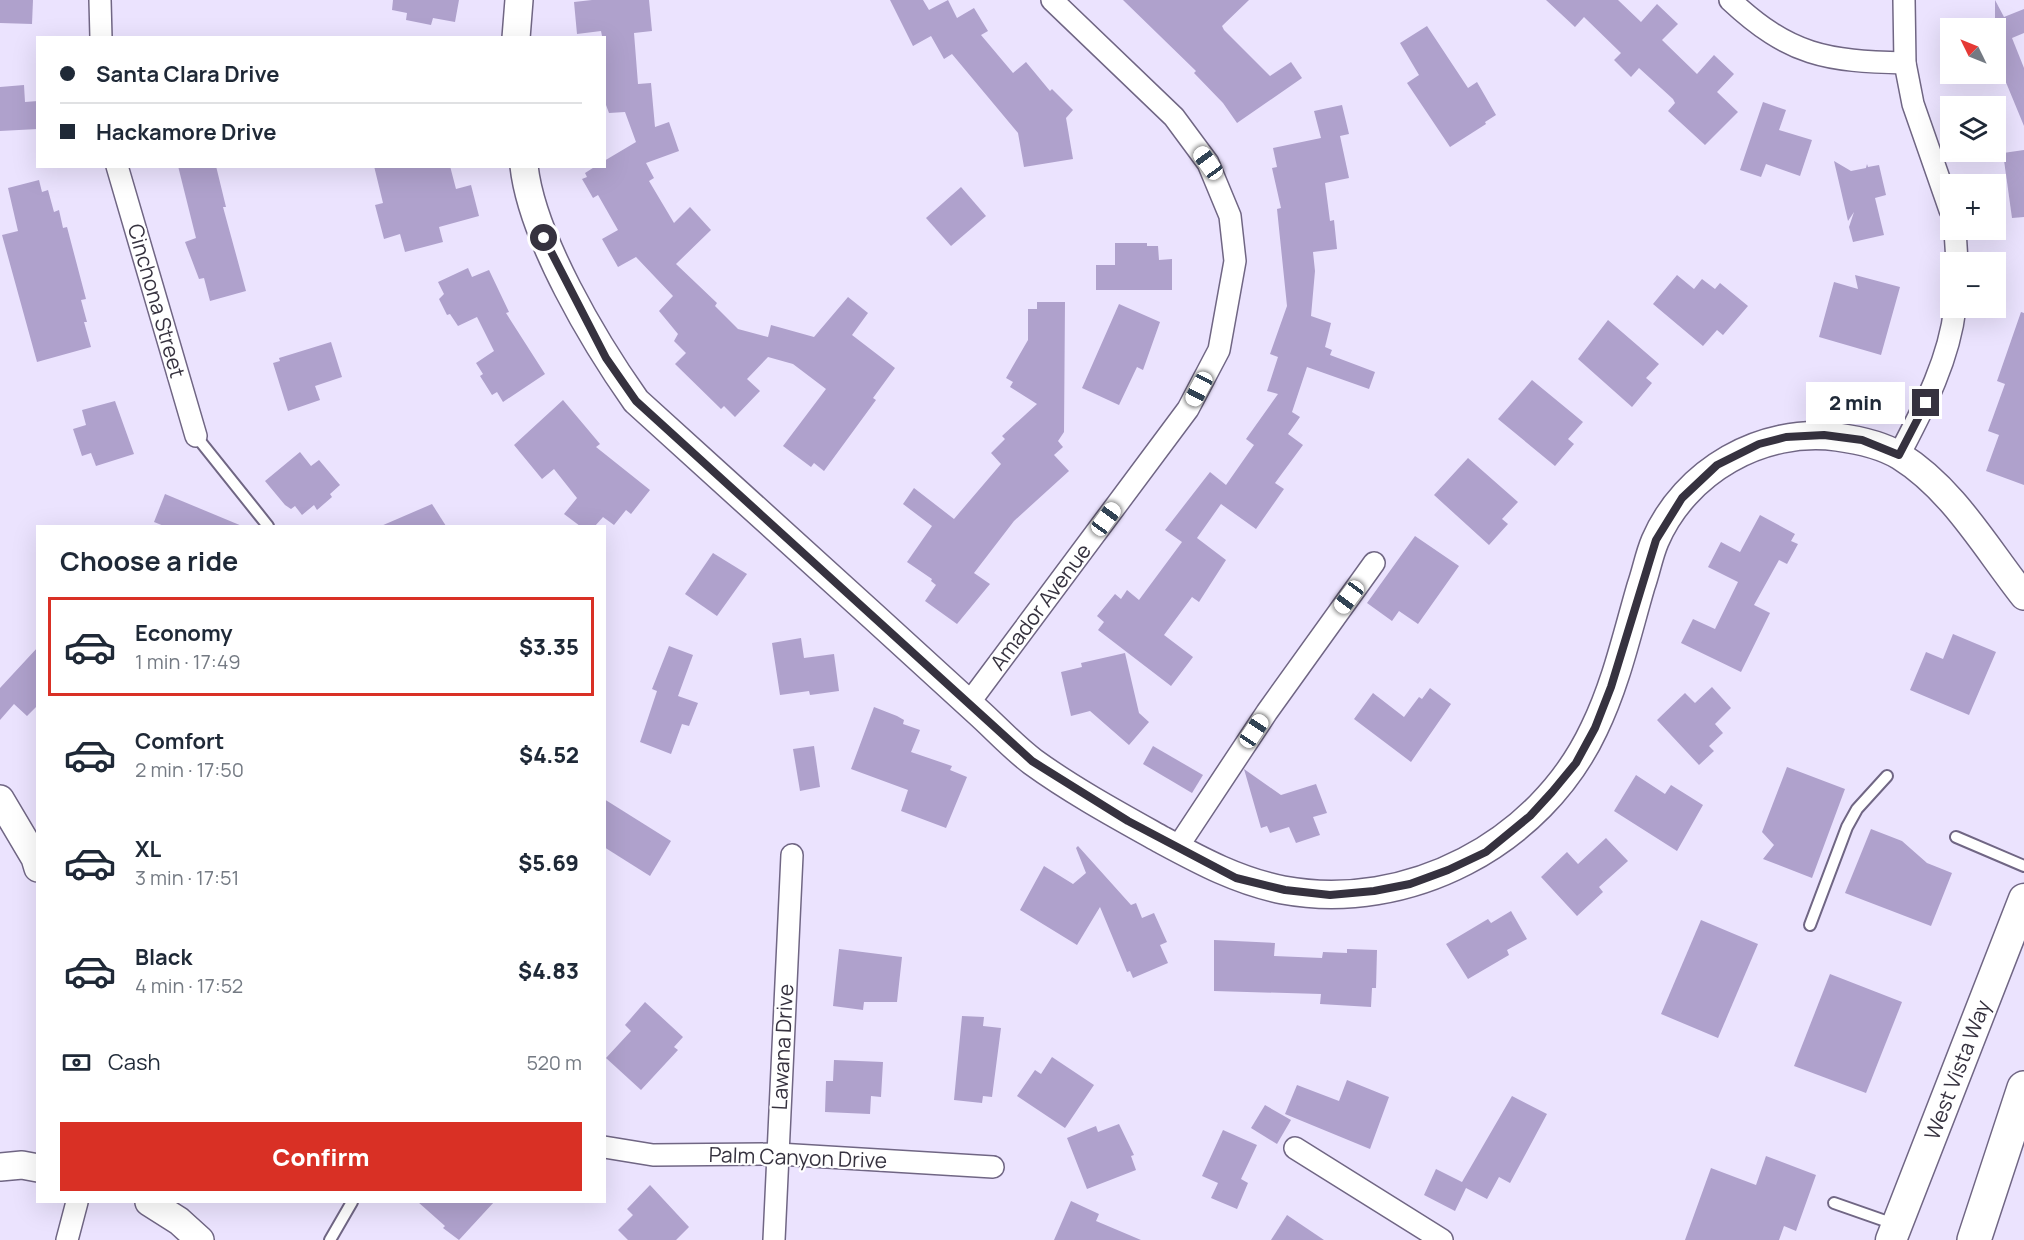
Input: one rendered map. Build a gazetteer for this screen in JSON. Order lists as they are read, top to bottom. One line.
{"streets":{"main road":["West Vista Way"],"street":["Cinchona Street","Amador Avenue","Lawana Drive","Palm Canyon Drive"]},"crossings":[["Lawana Drive","Palm Canyon Drive"]],"north":"top left","page":{"map_buttons":["+","−"],"banner":["Santa Clara Drive","Hackamore Drive"],"bubble":"2 min","heading":"Choose a ride","list":[{"name":"Economy","note":"1 min · 17:49","value":"$3.35"},{"name":"Comfort","note":"2 min · 17:50","value":"$4.52"},{"name":"XL","note":"3 min · 17:51","value":"$5.69"},{"name":"Black","note":"4 min · 17:52","value":"$4.83"}],"pay":["Cash","520 m"],"buttons":"Confirm"}}
